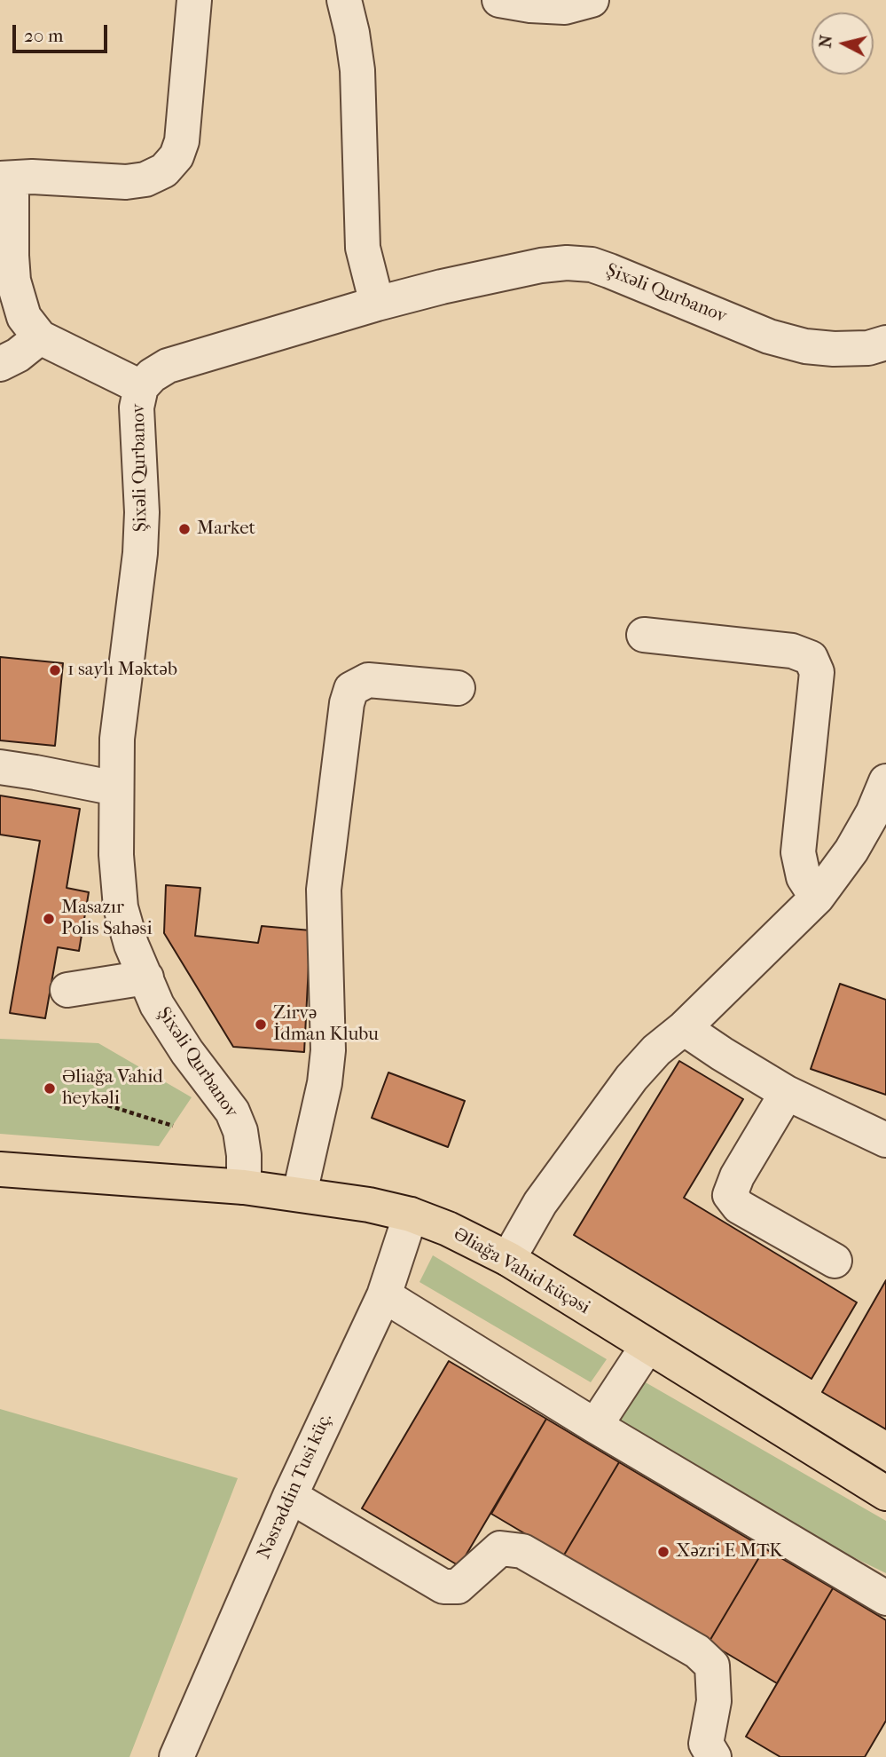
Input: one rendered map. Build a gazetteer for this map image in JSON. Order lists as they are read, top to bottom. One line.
{"streets":{"main road":["Əliağa Vahid küçəsi"],"street":["Şixəli Qurbanov","Nəsrəddin Tusi küç."]},"crossings":[["Şixəli Qurbanov","Əliağa Vahid küçəsi"],["Əliağa Vahid küçəsi","Nəsrəddin Tusi küç."]],"places":["Market","1 saylı Məktəb","Masazır Polis Sahəsi","Zirvə İdman Klubu","Əliağa Vahid heykəli","Xəzri E MTK"],"scale_bar":"20 m","north":"left"}
